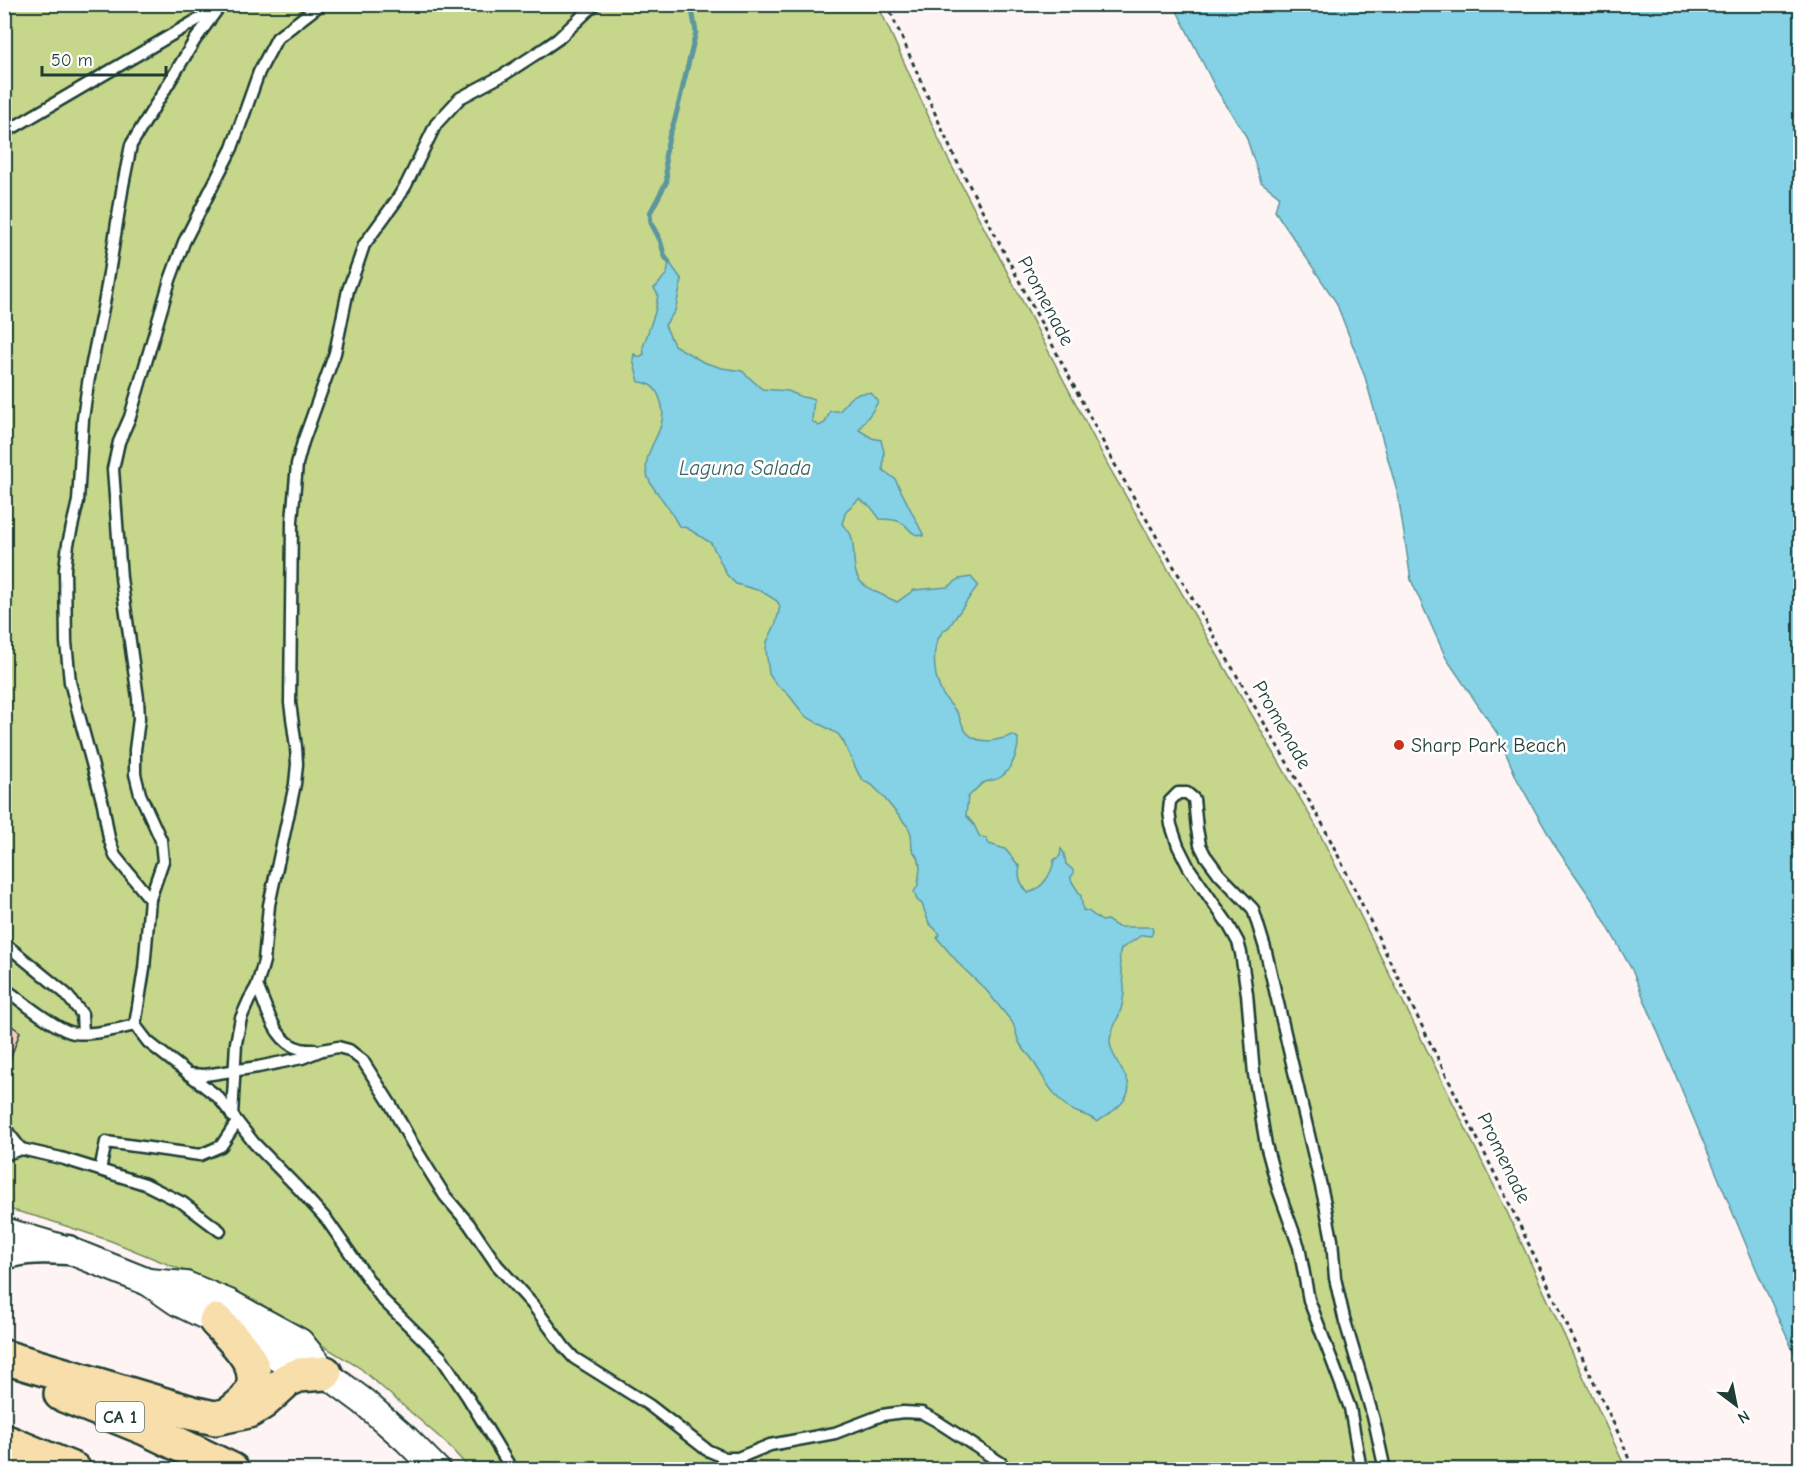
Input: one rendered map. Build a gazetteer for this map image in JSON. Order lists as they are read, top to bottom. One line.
{"streets":{"highway":["CA 1"],"path":["Promenade"]},"water":["Laguna Salada"],"places":["Sharp Park Beach"],"scale_bar":"50 m","north":"bottom right"}
